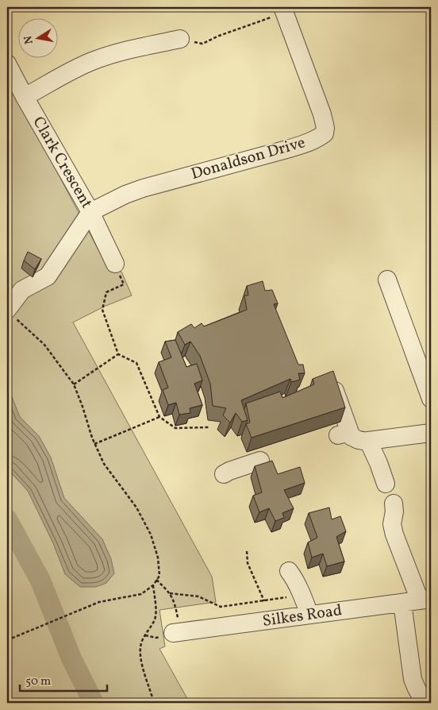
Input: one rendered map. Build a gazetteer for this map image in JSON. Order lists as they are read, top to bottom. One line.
{"streets":{"street":["Donaldson Drive","Clark Crescent","Silkes Road"]},"crossings":[["Donaldson Drive","Clark Crescent"]],"scale_bar":"50 m","north":"left"}
